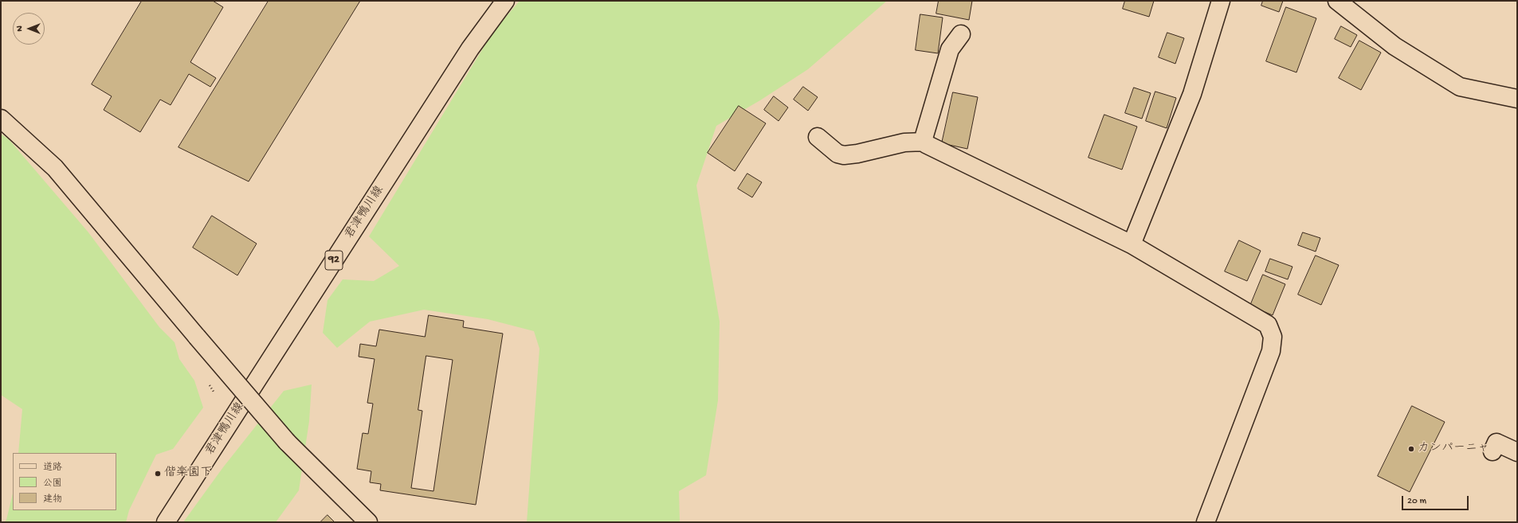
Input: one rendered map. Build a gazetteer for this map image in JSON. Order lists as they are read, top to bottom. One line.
{"streets":{"street":["君津鴨川線","92"]},"places":["カンパーニャ","偕楽園下"],"legend":["道路","公園","建物"],"scale_bar":"20 m","north":"left"}
